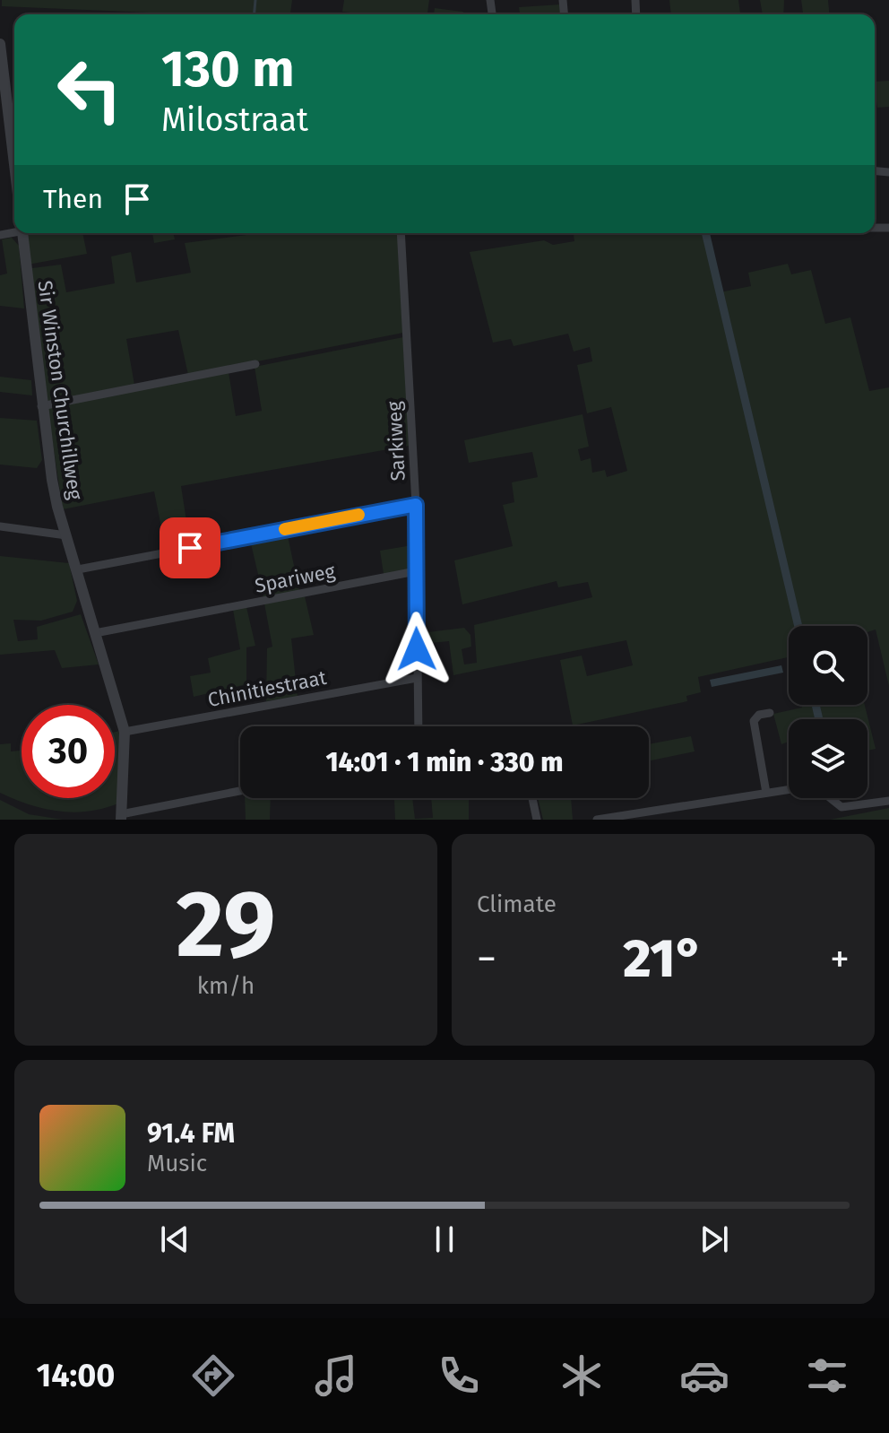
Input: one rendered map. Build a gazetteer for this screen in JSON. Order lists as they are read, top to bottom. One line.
{"streets":{"street":["Sir Winston Churchillweg","Sarkiweg","Spariweg","Chinitiestraat"]},"crossings":[["Sir Winston Churchillweg","Spariweg"],["Sir Winston Churchillweg","Chinitiestraat"],["Sarkiweg","Spariweg"],["Sarkiweg","Chinitiestraat"]],"page":{"turn":["130 m","Milostraat"],"then":"Then","limit":"30","trip":"14:01 · 1 min · 330 m","tile":[["29","km/h"],"Climate"],"heat":["−","21°","+"],"song":["91.4 FM","Music"],"tabs":"14:00"}}
